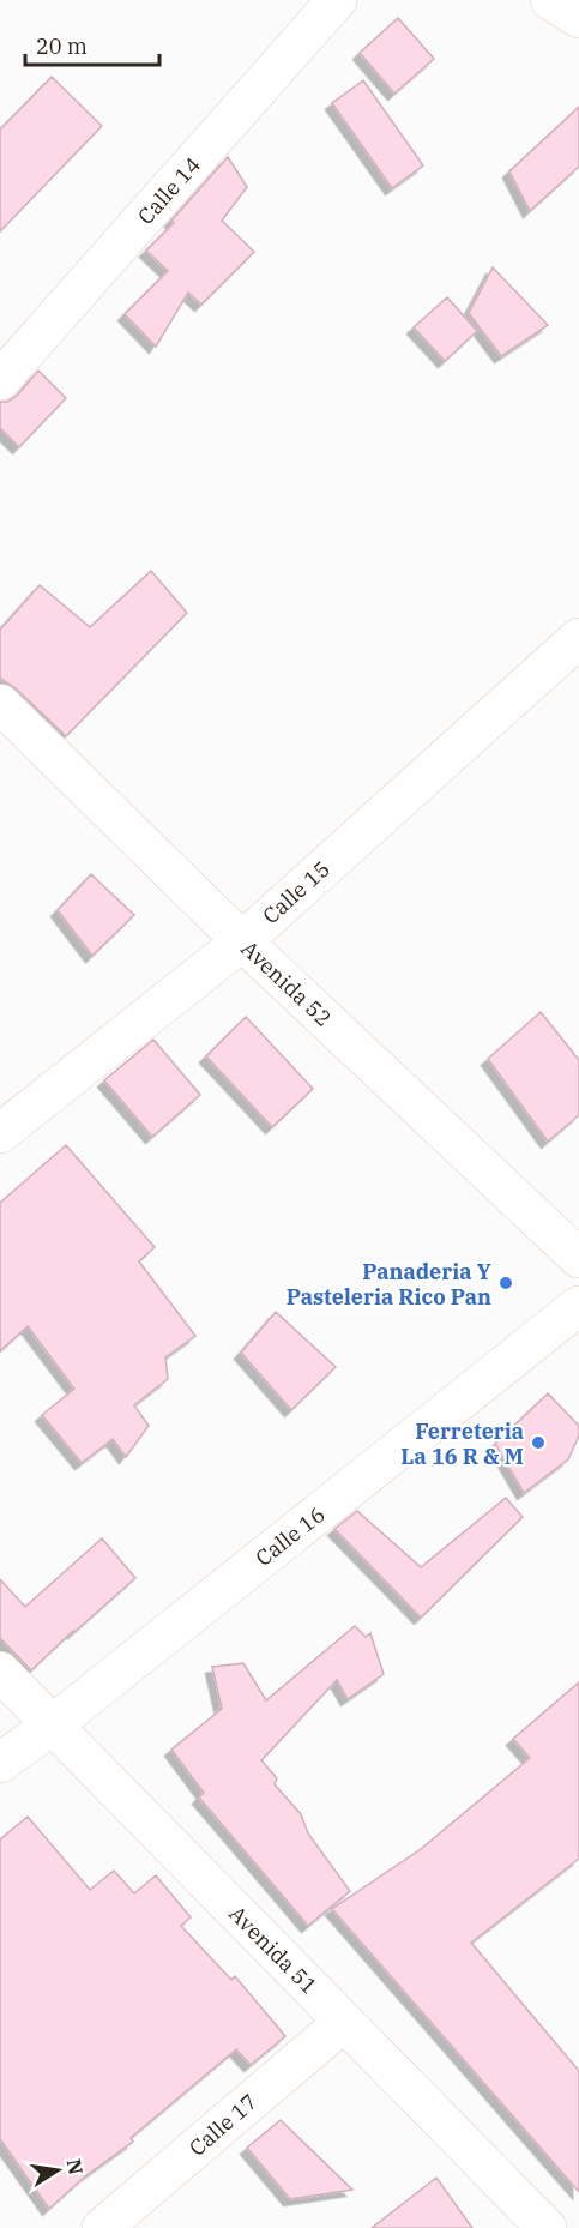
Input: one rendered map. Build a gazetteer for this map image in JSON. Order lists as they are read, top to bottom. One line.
{"streets":{"street":["Calle 14","Calle 15","Avenida 52","Calle 16","Avenida 51","Calle 17"]},"crossings":[["Calle 15","Avenida 52"],["Calle 16","Avenida 51"],["Avenida 51","Calle 17"]],"places":["Panaderia Y Pasteleria Rico Pan","Ferreteria La 16 R & M"],"scale_bar":"20 m","north":"right"}
